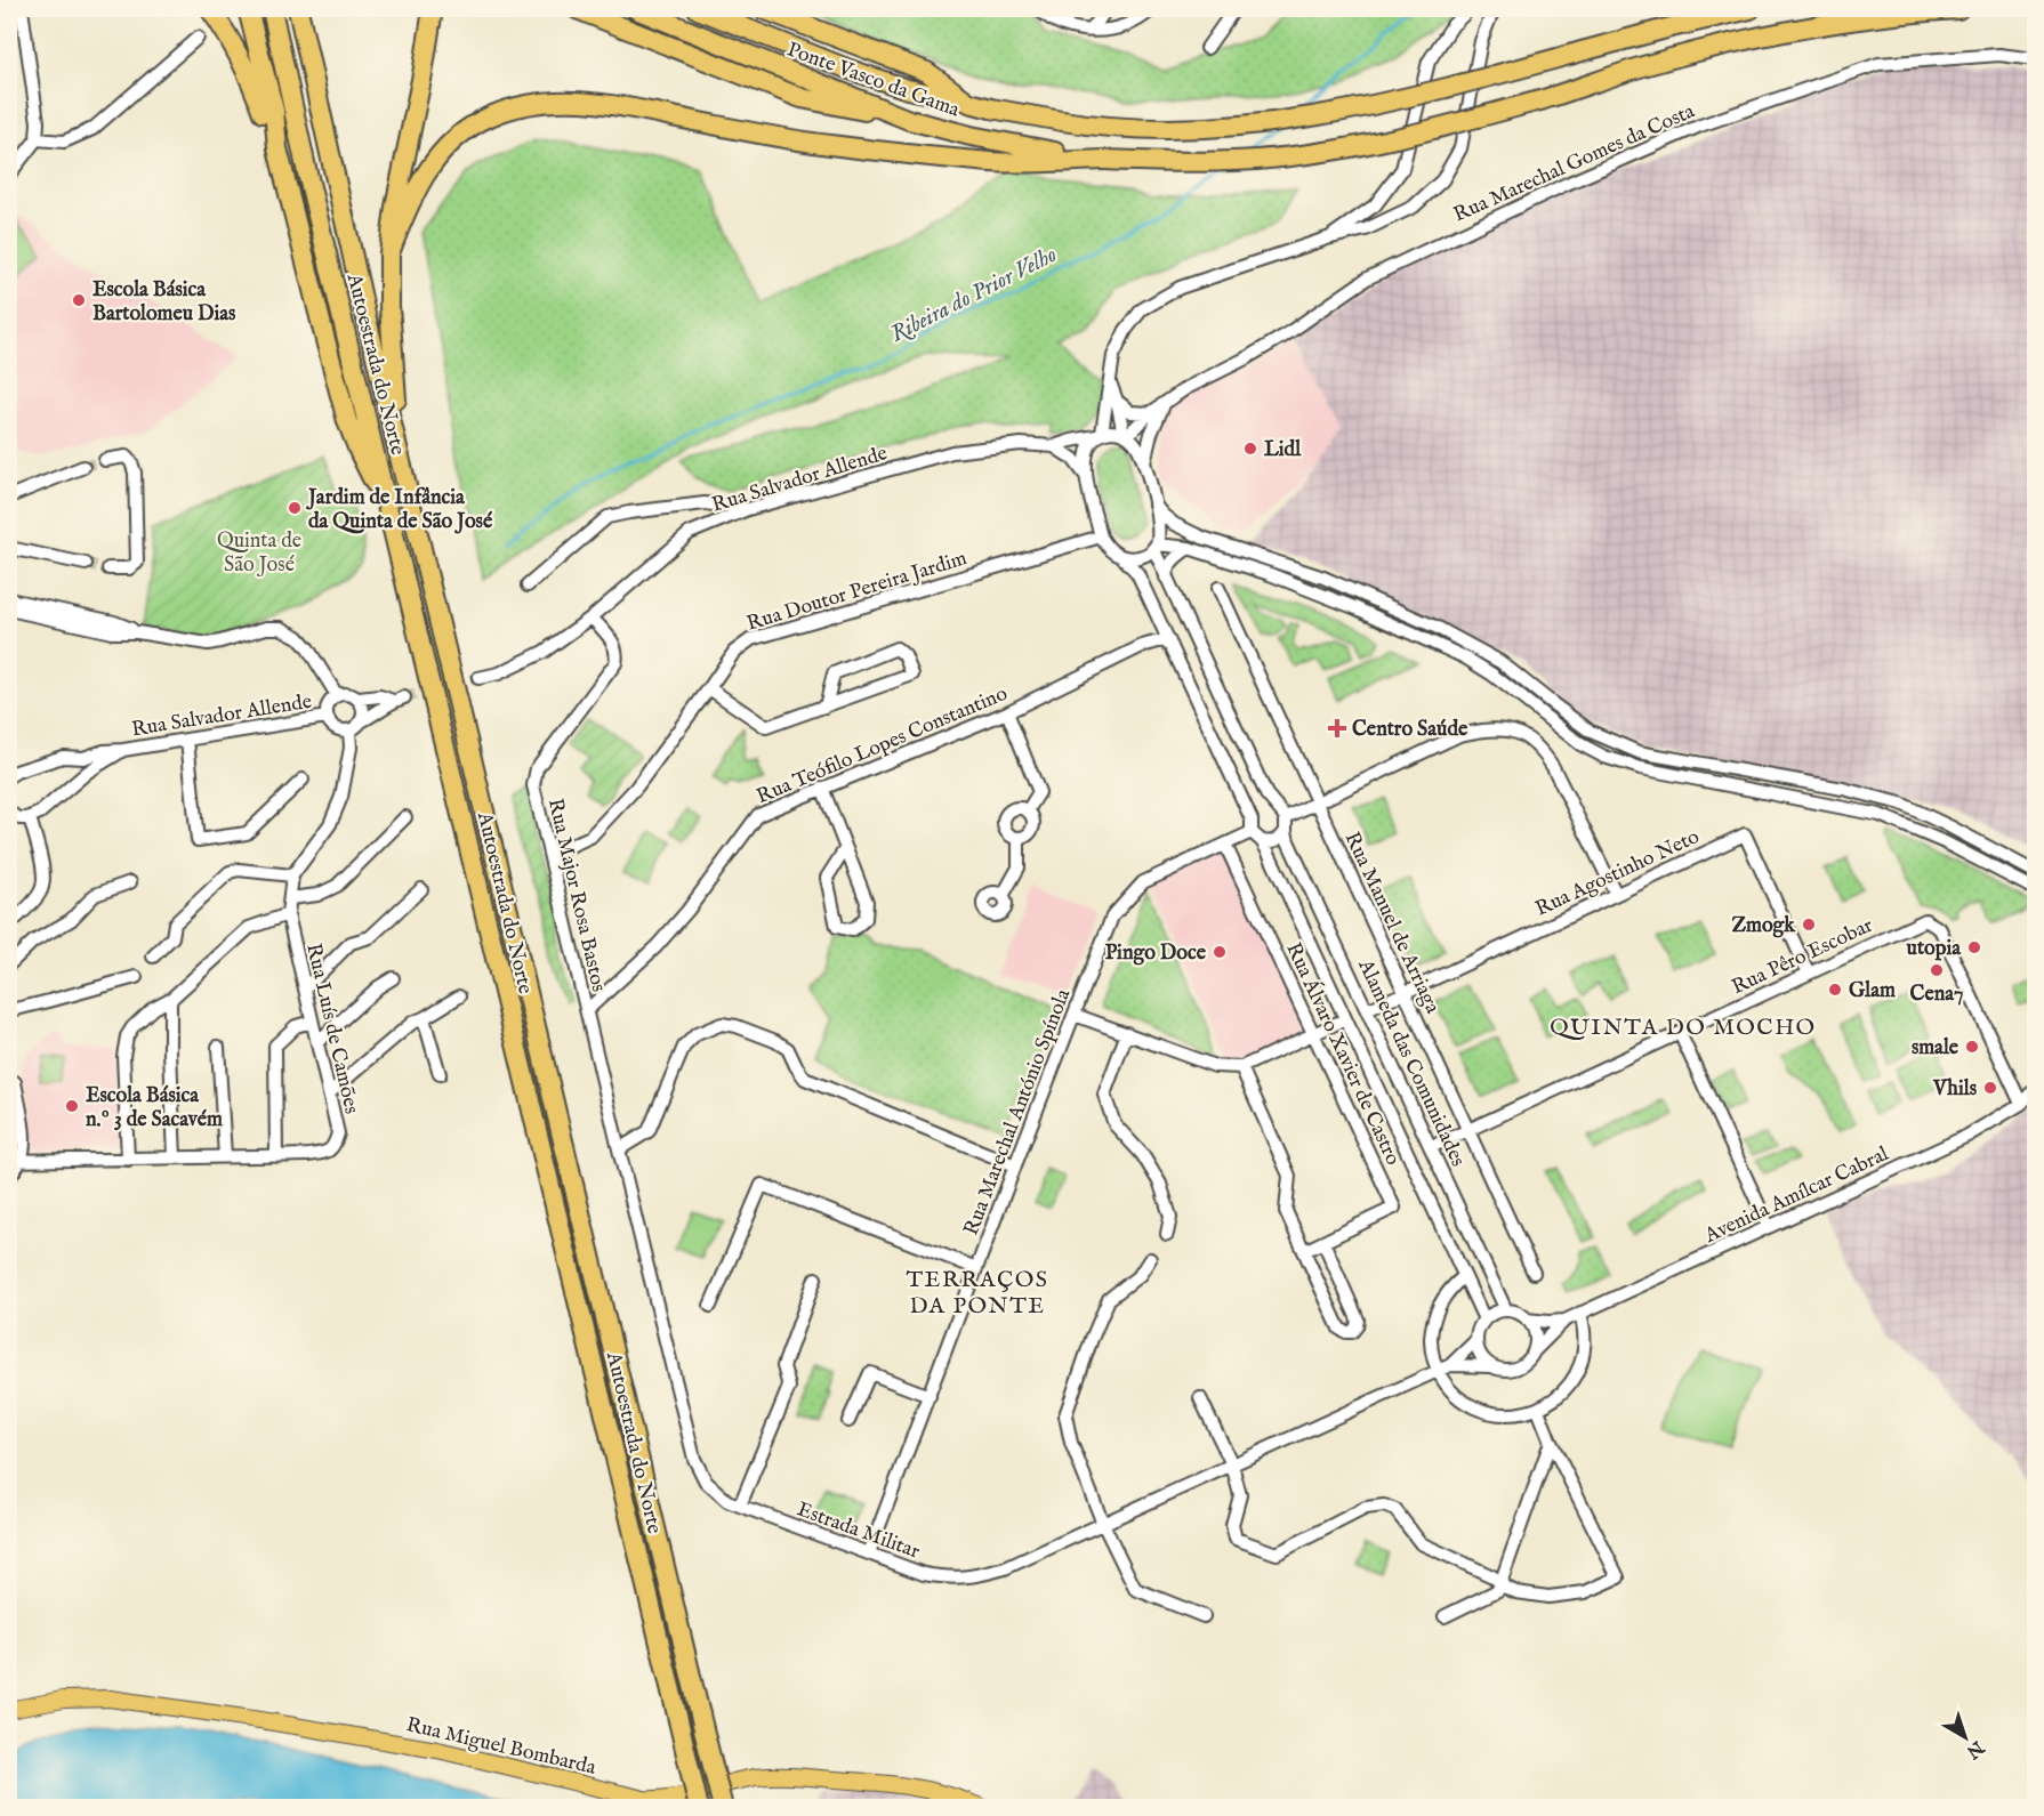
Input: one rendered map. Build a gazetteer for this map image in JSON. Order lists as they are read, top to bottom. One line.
{"streets":{"highway":["Ponte Vasco da Gama","Autoestrada do Norte"],"main road":["Rua Miguel Bombarda"],"street":["Rua Marechal Gomes da Costa","Rua Salvador Allende","Rua Doutor Pereira Jardim","Rua Teófilo Lopes Constantino","Rua Agostinho Neto","Rua Major Rosa Bastos","Rua Manuel de Arriaga","Rua Pêro Escobar","Rua Luís de Camões","Rua Álvaro Xavier de Castro","Alameda das Comunidades","Rua Marechal António Spínola","Avenida Amílcar Cabral","Estrada Militar"]},"crossings":[["Rua Marechal Gomes da Costa","Rua Salvador Allende"],["Rua Salvador Allende","Rua Major Rosa Bastos"],["Rua Doutor Pereira Jardim","Rua Major Rosa Bastos"],["Rua Doutor Pereira Jardim","Alameda das Comunidades"],["Rua Teófilo Lopes Constantino","Rua Major Rosa Bastos"],["Rua Teófilo Lopes Constantino","Alameda das Comunidades"],["Rua Teófilo Lopes Constantino","Estrada Militar"],["Rua Agostinho Neto","Rua Manuel de Arriaga"],["Rua Agostinho Neto","Rua Pêro Escobar"],["Rua Agostinho Neto","Alameda das Comunidades"],["Rua Major Rosa Bastos","Estrada Militar"],["Rua Manuel de Arriaga","Rua Pêro Escobar"],["Rua Pêro Escobar","Alameda das Comunidades"],["Rua Pêro Escobar","Avenida Amílcar Cabral"],["Rua Álvaro Xavier de Castro","Rua Marechal António Spínola"],["Alameda das Comunidades","Rua Marechal António Spínola"],["Alameda das Comunidades","Estrada Militar"],["Rua Marechal António Spínola","Estrada Militar"]],"districts":["QUINTA DO MOCHO","TERRAÇOS DA PONTE"],"water":["Ribeira do Prior Velho"],"parks":["Quinta de São José"],"places":{"other":["Escola Básica Bartolomeu Dias","Lidl","Jardim de Infância da Quinta de São José","Zmogk","utopia","Pingo Doce","Cena7","Glam","smale","Vhils","Escola Básica n.º 3 de Sacavém"],"health":["Centro Saúde"]},"north":"bottom right"}
